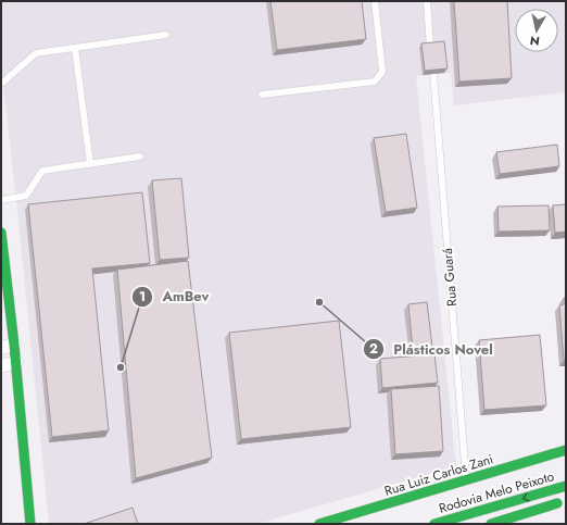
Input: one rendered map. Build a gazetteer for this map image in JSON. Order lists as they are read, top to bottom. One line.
{"streets":{"street":["Rua Luiz Carlos Zani","Rodovia Melo Peixoto"],"lane":["Rua Guará"]},"crossings":[["Rua Guará","Rua Luiz Carlos Zani"]],"places":["Plásticos Novel","AmBev"],"north":"bottom"}
